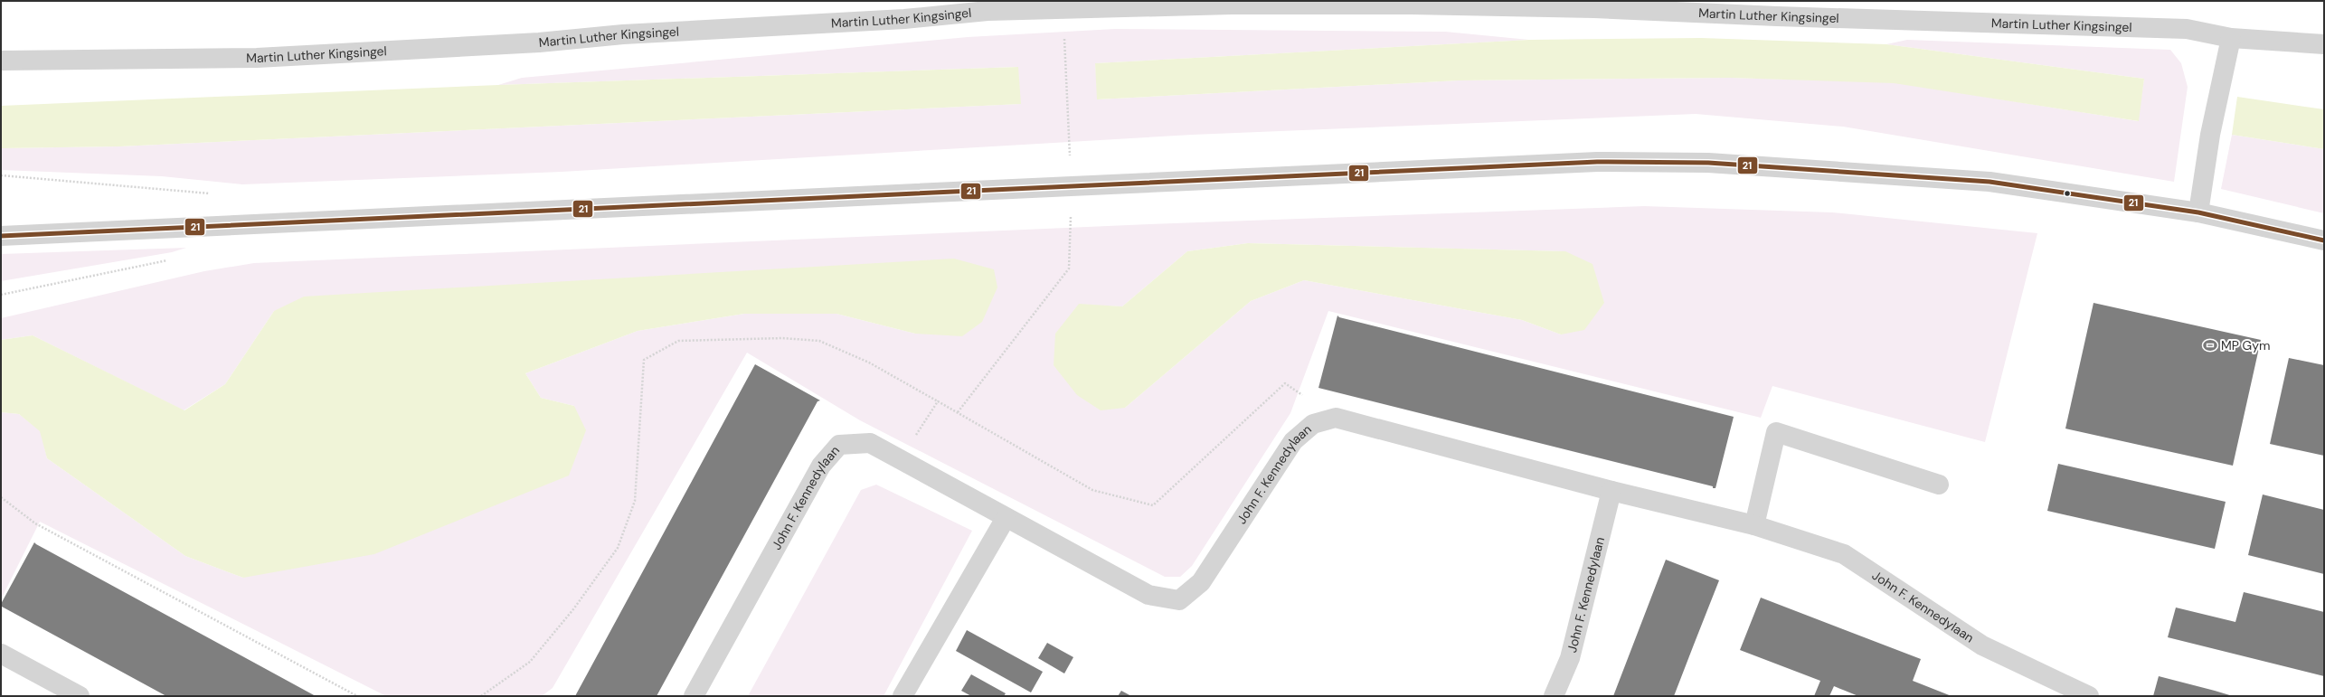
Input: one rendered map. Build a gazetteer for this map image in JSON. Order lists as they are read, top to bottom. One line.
{"streets":{"street":["Martin Luther Kingsingel","John F. Kennedylaan"]},"places":{"sports":["MP Gym"]},"lines":["transit line 21"]}
